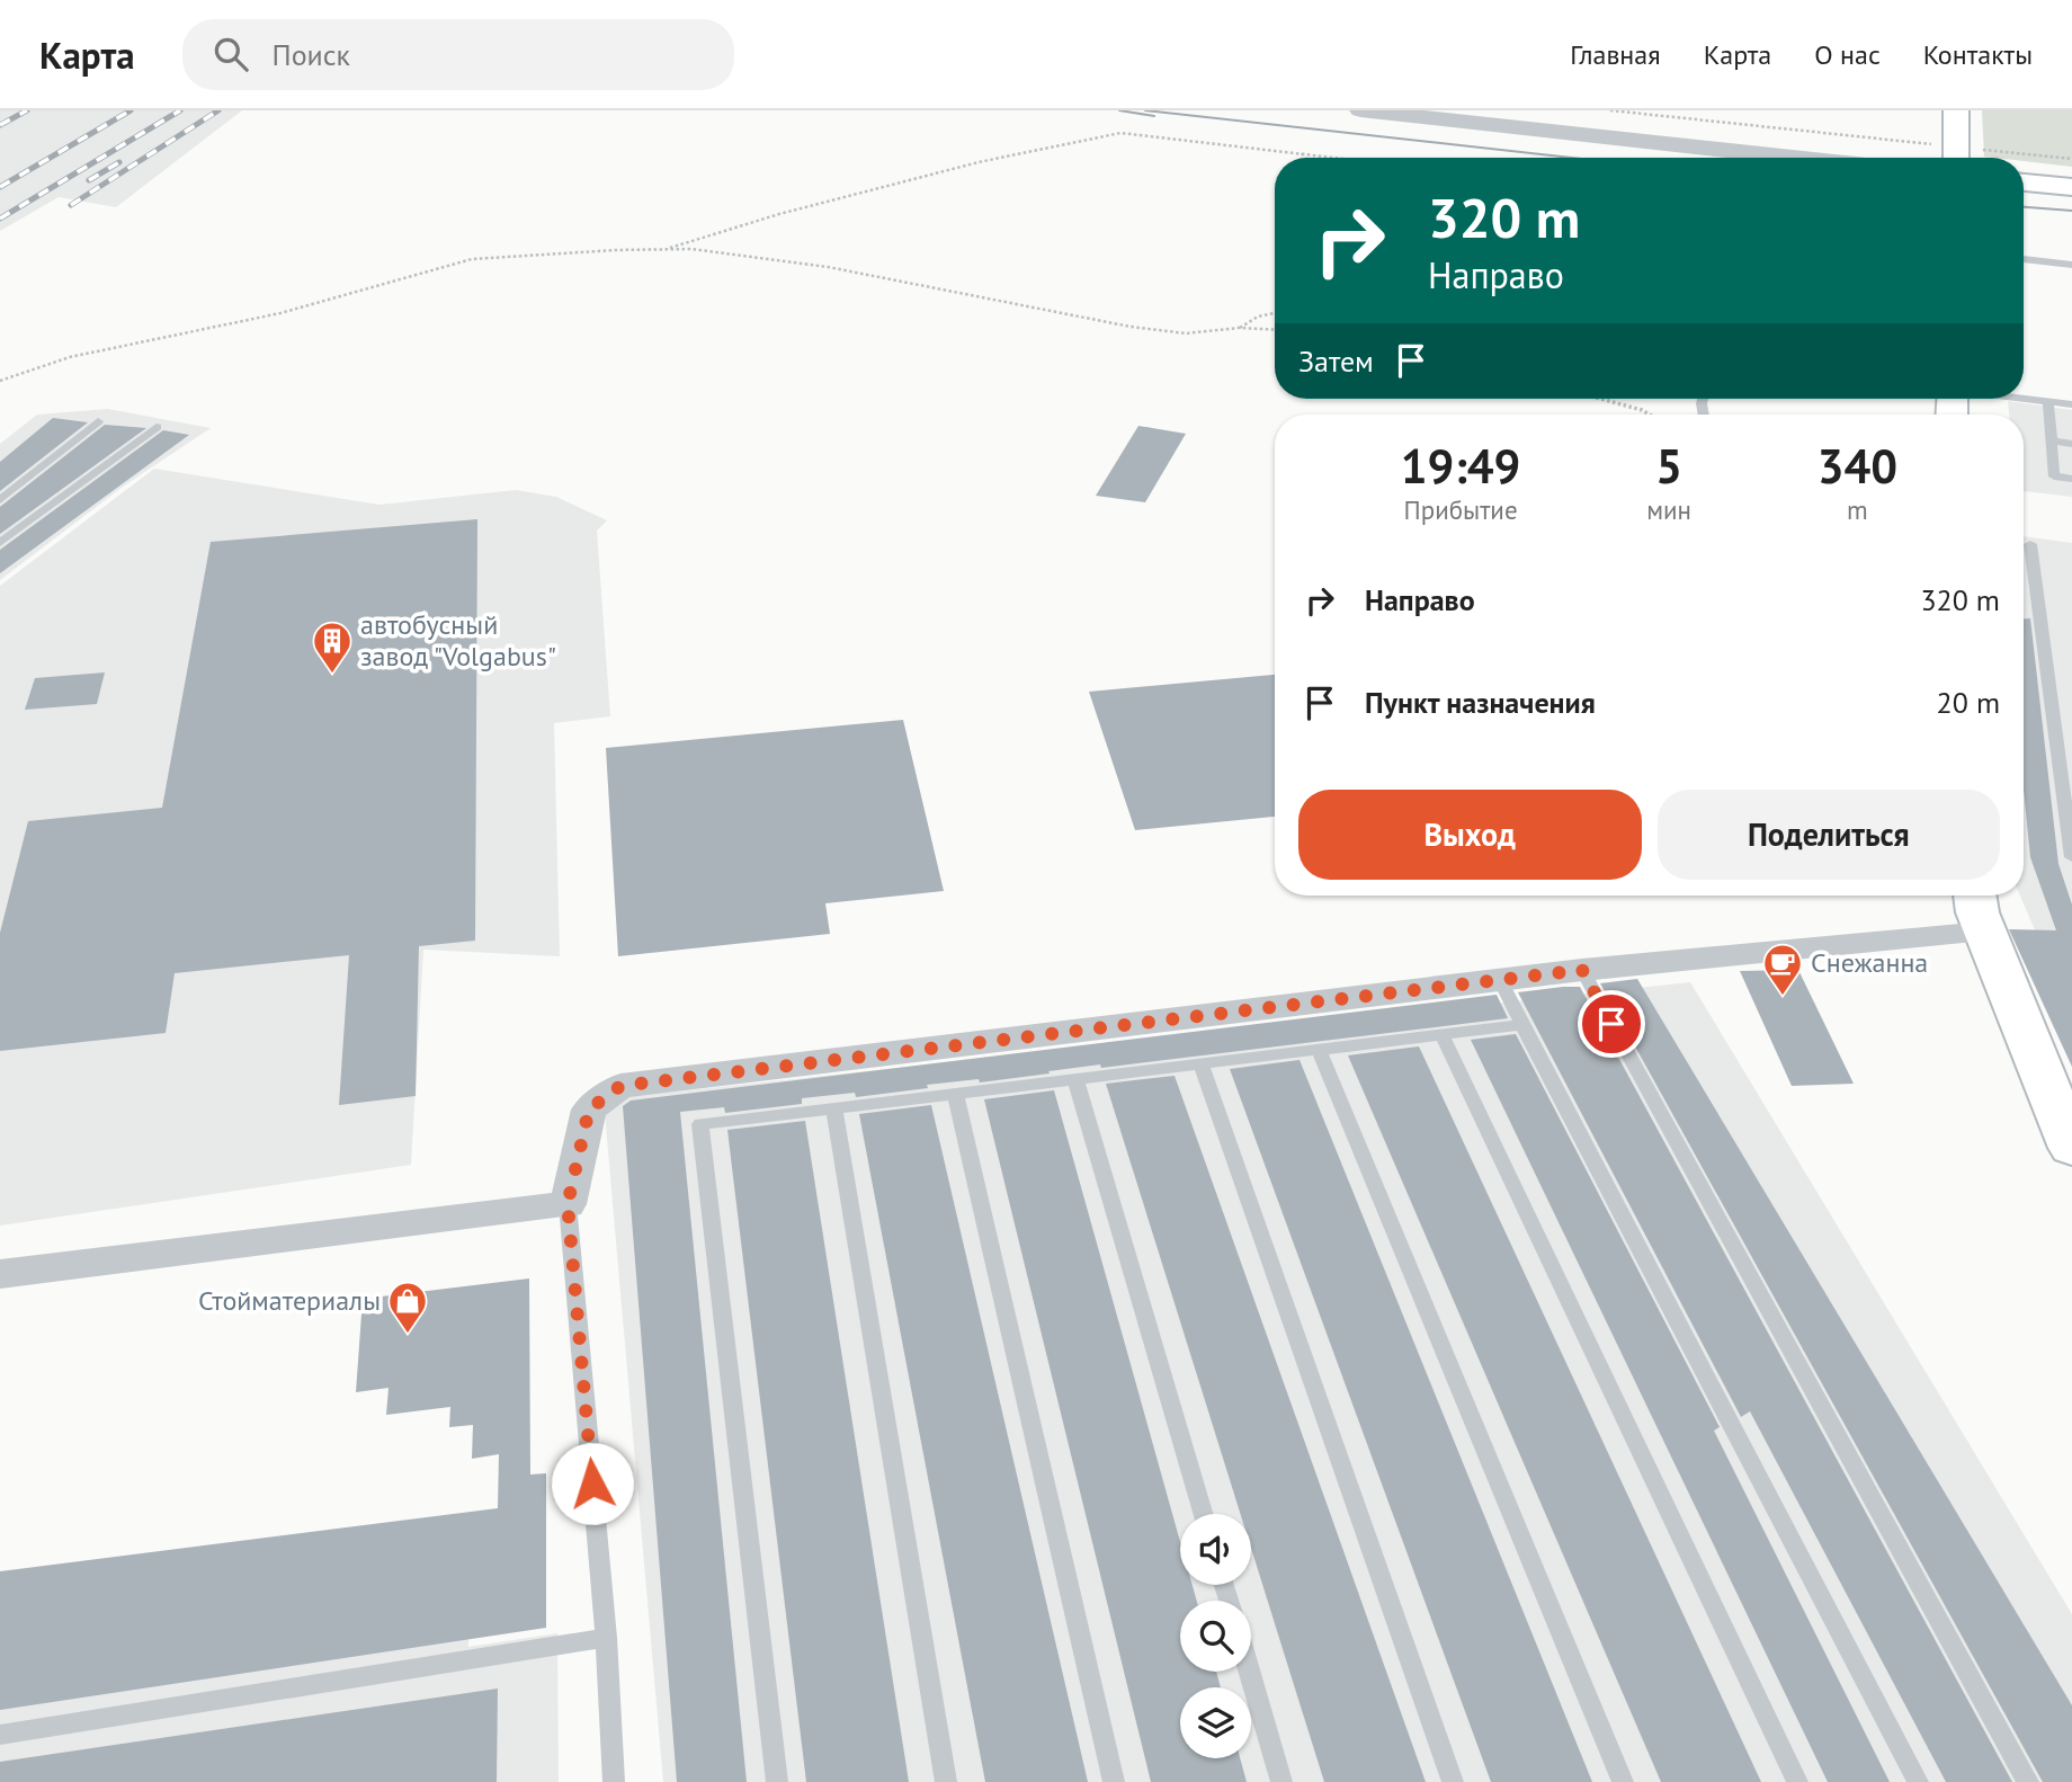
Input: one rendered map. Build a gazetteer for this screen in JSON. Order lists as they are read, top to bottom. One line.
{"places":{"building":["автобусный завод \"Volgabus\""],"cafe":["Снежанна"],"shop":["Стойматериалы"]},"page":{"header":"Карта","search":"Поиск","nav":["Главная","Карта","О нас","Контакты"],"turn":["320 m","Направо"],"then":"Затем","eta":["19:49","Прибытие","5","мин","340","m"],"list":[{"name":"Направо","value":"320 m"},{"name":"Пункт назначения","value":"20 m"}],"buttons":["Выход","Поделиться"]}}
